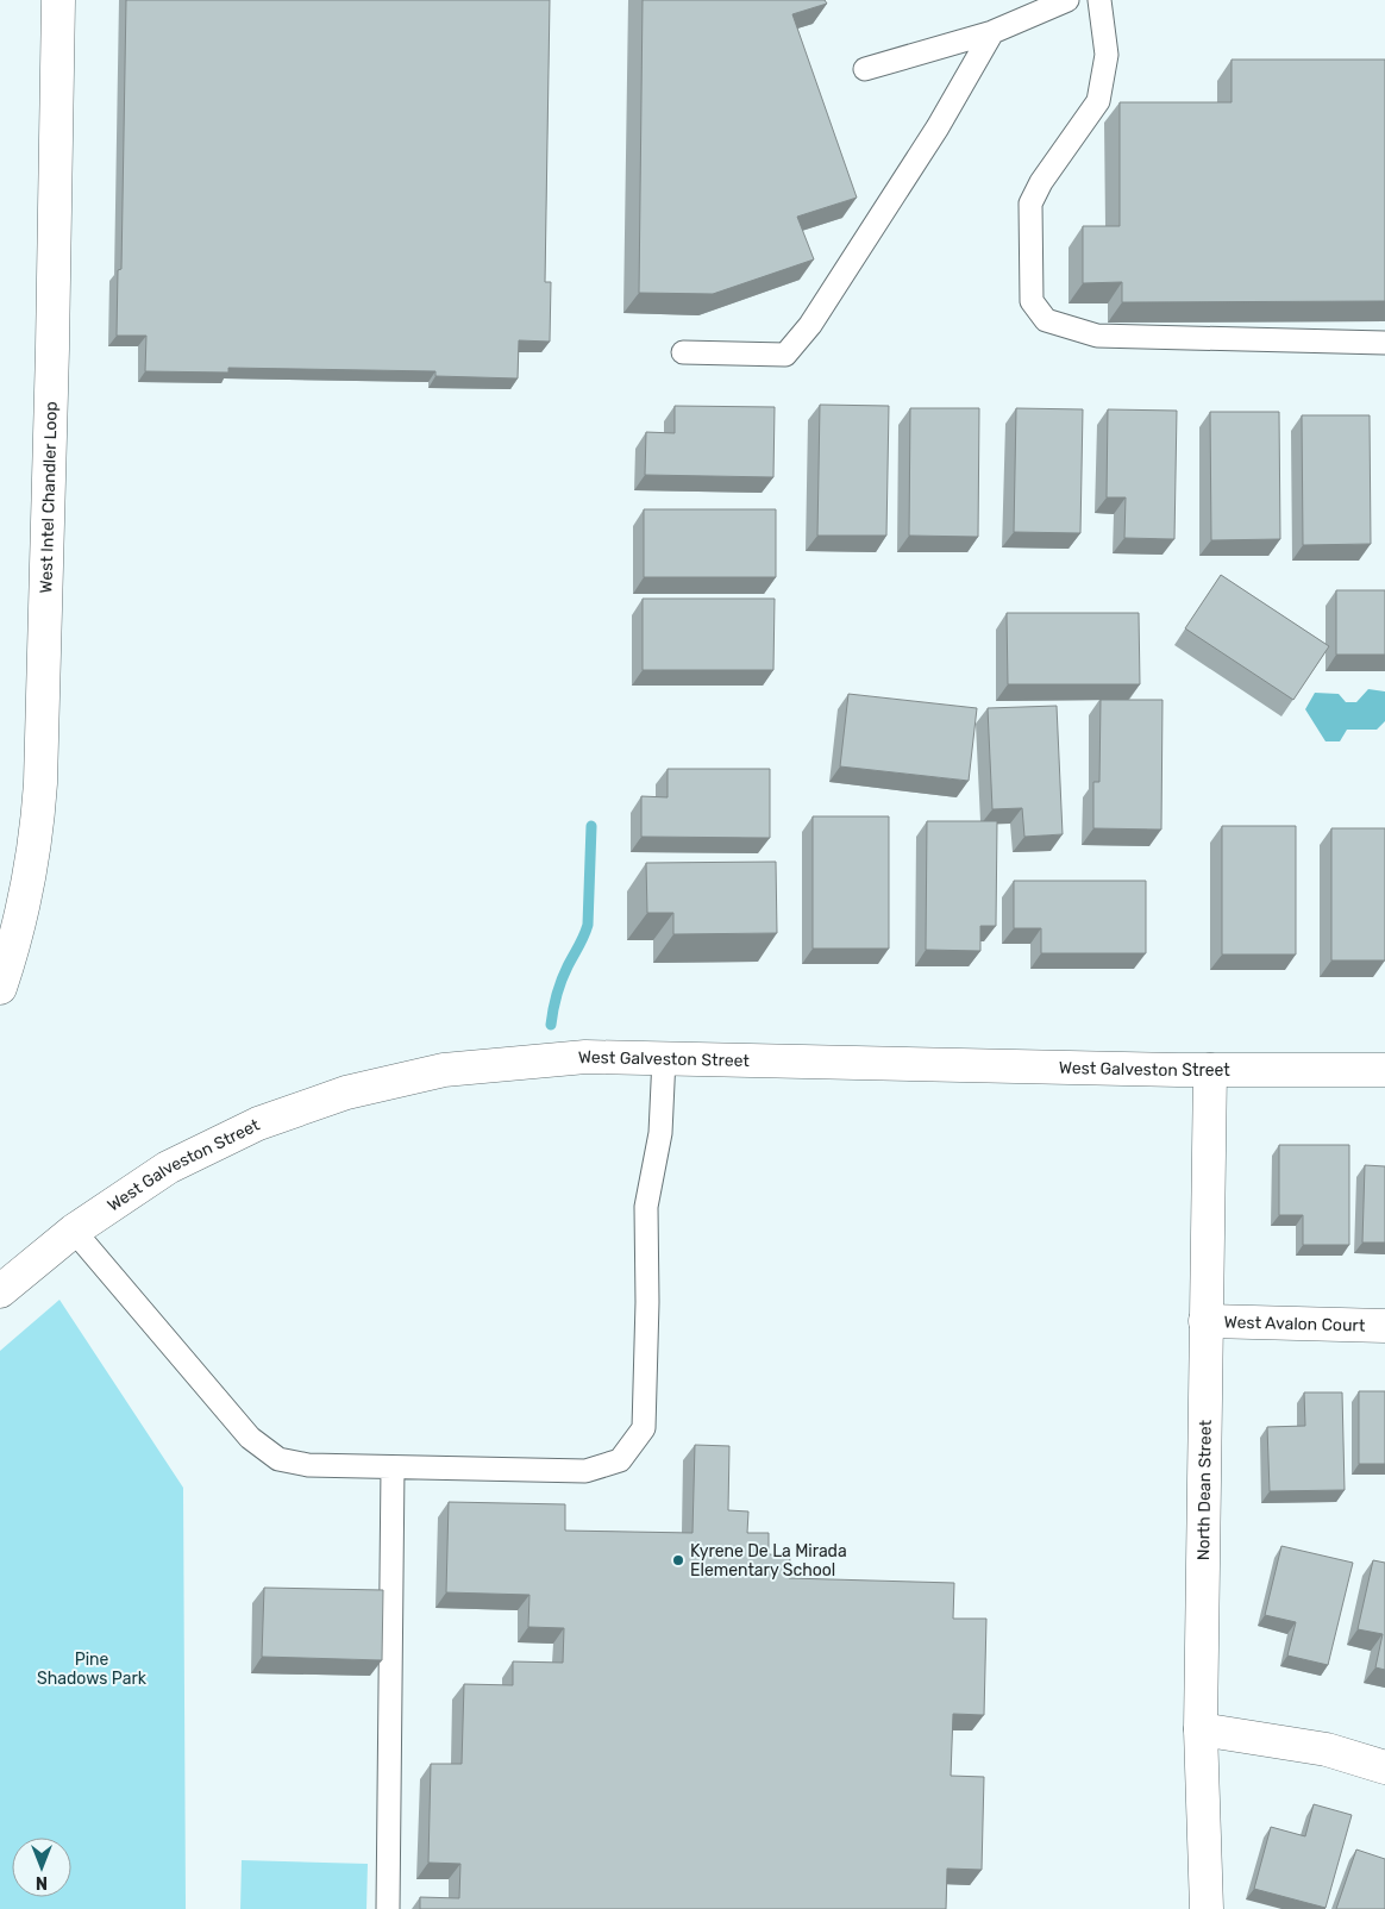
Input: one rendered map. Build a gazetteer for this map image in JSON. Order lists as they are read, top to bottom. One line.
{"streets":{"street":["West Intel Chandler Loop","West Galveston Street","West Avalon Court","North Dean Street"]},"crossings":[["West Galveston Street","North Dean Street"],["West Avalon Court","North Dean Street"]],"parks":["Pine Shadows Park"],"places":["Kyrene De La Mirada Elementary School"],"north":"bottom"}
